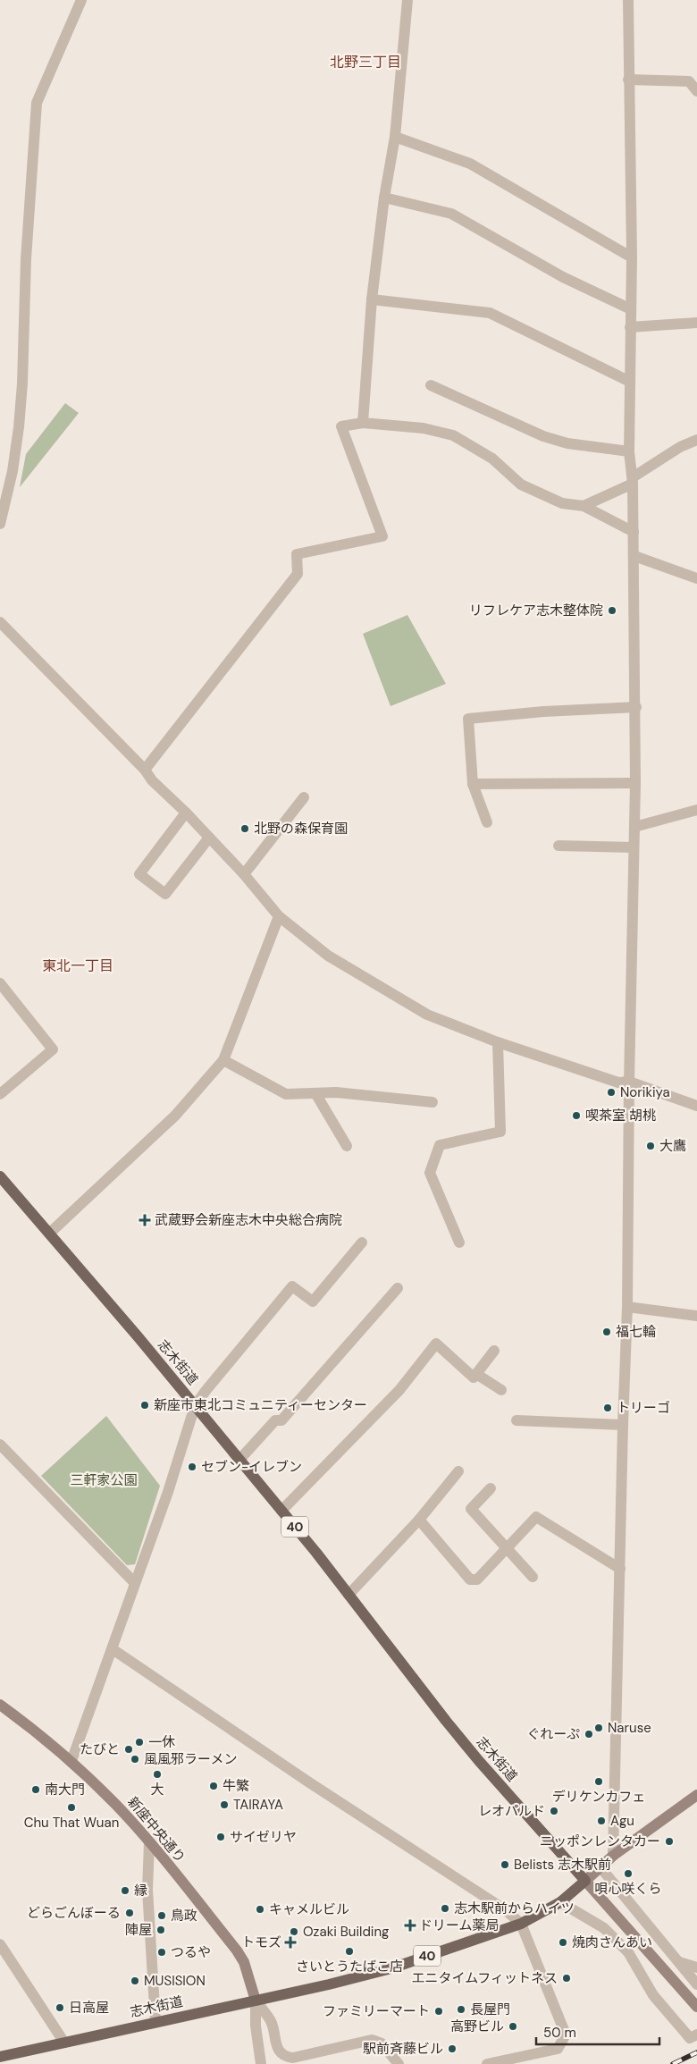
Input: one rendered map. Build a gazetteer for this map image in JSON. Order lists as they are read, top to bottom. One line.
{"streets":{"main road":["志木街道","40"],"street":["新座中央通り"]},"crossings":[["志木街道","新座中央通り"]],"districts":["北野三丁目","東北一丁目"],"parks":["三軒家公園"],"places":{"other":["リフレケア志木整体院","北野の森保育園","Norikiya","喫茶室 胡桃","大鷹","福七輪","新座市東北コミュニティーセンター","トリーゴ","セブン-イレブン","Naruse","ぐれーぷ","一休","たびと","風風邪ラーメン","大","デリケンカフェ","牛繁","南大門","TAIRAYA","Chu That Wuan","レオパルド","Agu","サイゼリヤ","ニッポンレンタカー","Belists 志木駅前","唄心咲くら","縁","志木駅前からハイツ","キャメルビル","どらごんぼーる","鳥政","陣屋","Ozaki Building","焼肉さんあい","さいとうたばこ店","つるや","エニタイムフィットネス","MUSISION","日高屋","長屋門","ファミリーマート","高野ビル","駅前斉藤ビル"],"health":["武蔵野会新座志木中央総合病院","ドリーム薬局","トモズ"]},"scale_bar":"50 m"}
